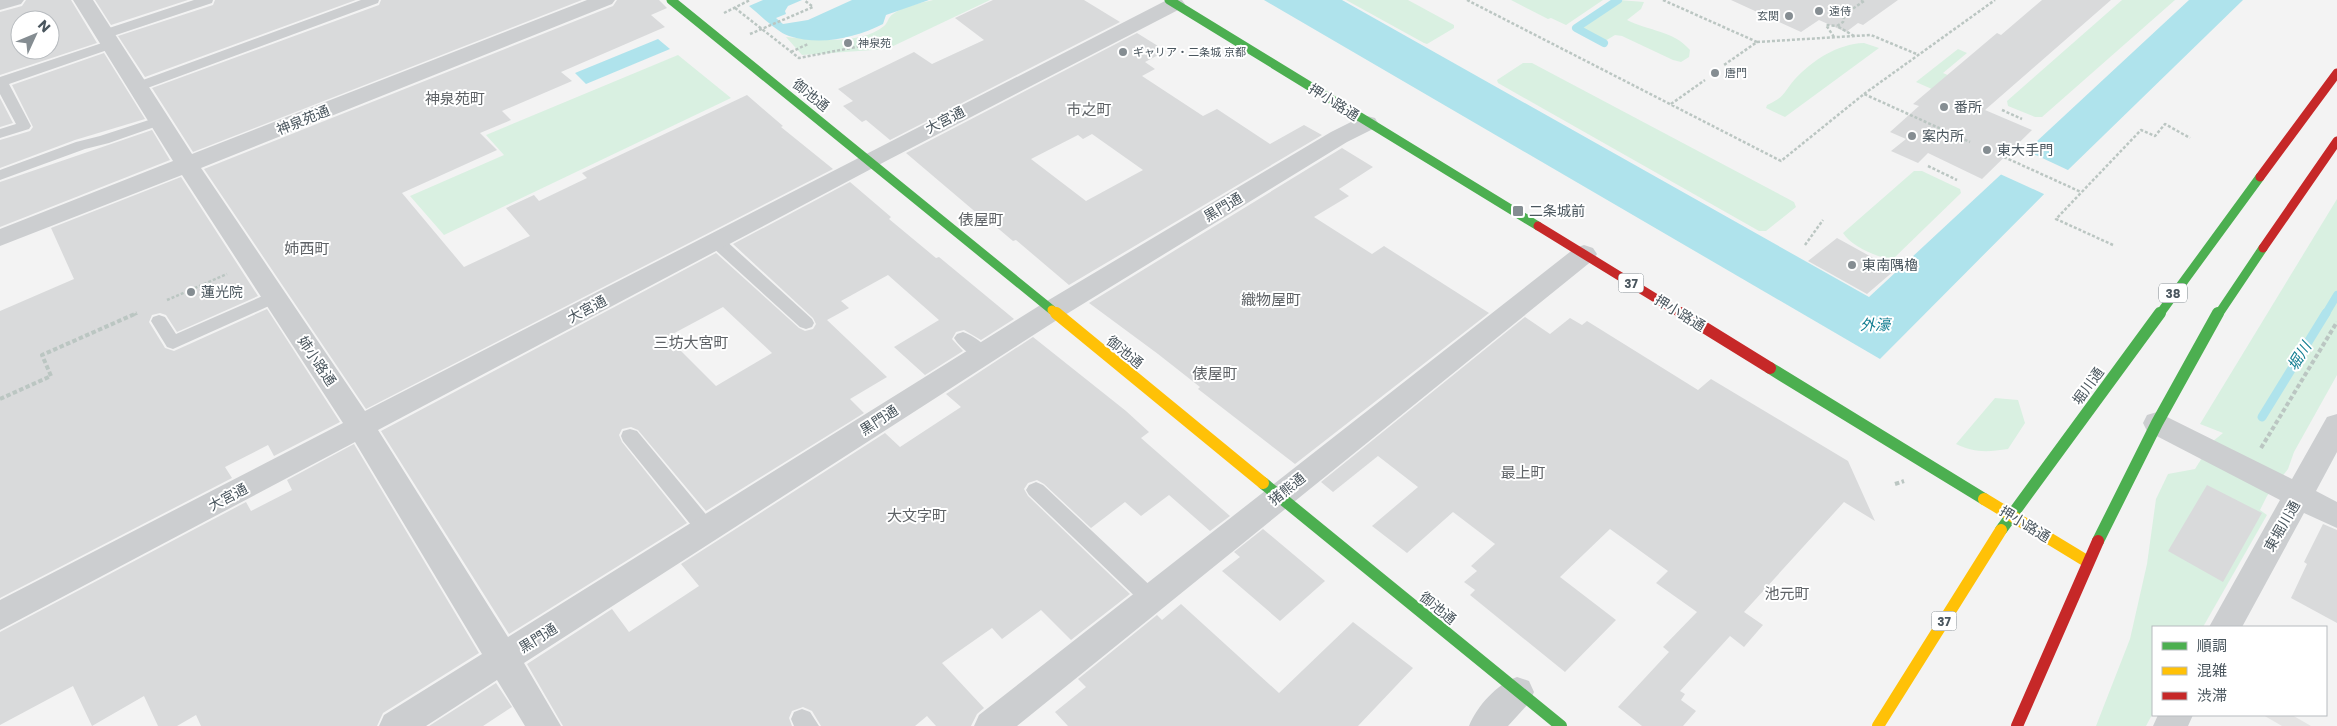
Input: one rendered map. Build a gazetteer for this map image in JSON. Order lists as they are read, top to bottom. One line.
{"streets":{"main road":["御池通","押小路通","37","38","堀川通"],"street":["神泉苑通","大宮通","黒門通","姉小路通","猪熊通","東堀川通"]},"crossings":[["御池通","大宮通"],["御池通","黒門通"],["御池通","猪熊通"],["押小路通","大宮通"],["押小路通","黒門通"],["押小路通","堀川通"],["押小路通","猪熊通"],["神泉苑通","姉小路通"],["大宮通","姉小路通"],["黒門通","姉小路通"]],"districts":["神泉苑町","市之町","俵屋町","姉西町","織物屋町","三坊大宮町","俵屋町","最上町","大文字町","池元町"],"water":["外濠","堀川"],"places":{"other":["遠侍","玄関","神泉苑","ギャリア・二条城 京都","唐門","番所","案内所","東大手門","東南隅櫓","蓮光院"],"transit":["二条城前"]},"legend":["順調","混雑","渋滞"],"north":"top right"}
